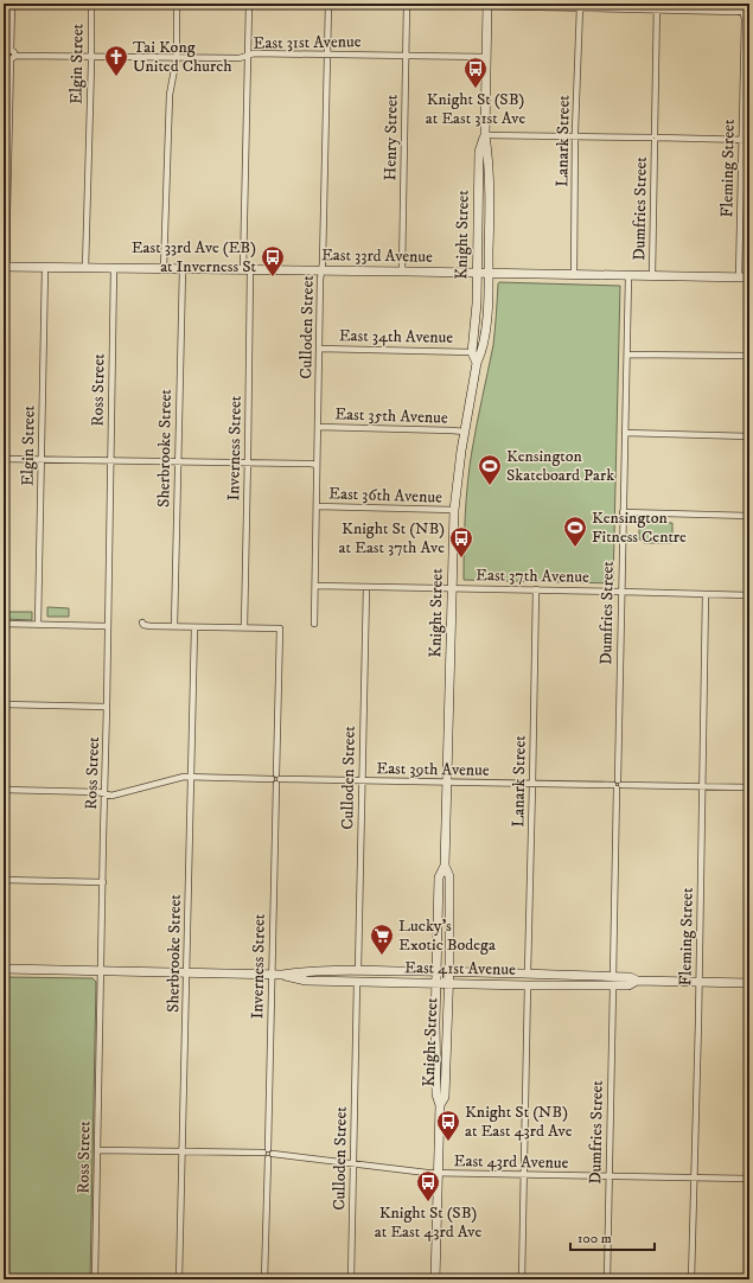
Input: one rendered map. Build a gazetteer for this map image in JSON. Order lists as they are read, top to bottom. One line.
{"streets":{"main road":["Knight Street","East 33rd Avenue","East 41st Avenue"],"street":["East 31st Avenue","Elgin Street","Henry Street","Lanark Street","Fleming Street","Dumfries Street","Culloden Street","East 34th Avenue","Ross Street","East 35th Avenue","Sherbrooke Street","Inverness Street","East 36th Avenue","East 37th Avenue","East 39th Avenue","East 43rd Avenue"]},"crossings":[["East 31st Avenue","Elgin Street"],["East 31st Avenue","Henry Street"],["East 31st Avenue","Knight Street"],["East 31st Avenue","Culloden Street"],["East 31st Avenue","Inverness Street"],["Elgin Street","East 33rd Avenue"],["Henry Street","East 33rd Avenue"],["Lanark Street","East 33rd Avenue"],["Lanark Street","East 37th Avenue"],["Lanark Street","East 39th Avenue"],["Lanark Street","East 41st Avenue"],["Fleming Street","East 33rd Avenue"],["Fleming Street","East 37th Avenue"],["Fleming Street","East 39th Avenue"],["Fleming Street","East 41st Avenue"],["Fleming Street","East 43rd Avenue"],["Dumfries Street","East 33rd Avenue"],["Dumfries Street","East 37th Avenue"],["Dumfries Street","East 39th Avenue"],["Dumfries Street","East 41st Avenue"],["Dumfries Street","East 43rd Avenue"],["Knight Street","East 33rd Avenue"],["Knight Street","East 34th Avenue"],["Knight Street","East 35th Avenue"],["Knight Street","East 36th Avenue"],["Knight Street","East 37th Avenue"],["Knight Street","East 39th Avenue"],["Knight Street","East 41st Avenue"],["Knight Street","East 43rd Avenue"],["East 33rd Avenue","Culloden Street"],["East 33rd Avenue","Ross Street"],["East 33rd Avenue","Sherbrooke Street"],["East 33rd Avenue","Inverness Street"],["Culloden Street","East 34th Avenue"],["Culloden Street","East 35th Avenue"],["Culloden Street","East 36th Avenue"],["Culloden Street","East 37th Avenue"],["Culloden Street","East 39th Avenue"],["Culloden Street","East 41st Avenue"],["Culloden Street","East 43rd Avenue"],["Ross Street","East 39th Avenue"],["Ross Street","East 41st Avenue"],["Sherbrooke Street","East 39th Avenue"],["Sherbrooke Street","East 41st Avenue"],["Inverness Street","East 39th Avenue"],["Inverness Street","East 41st Avenue"]],"places":{"church":["Tai Kong United Church"],"bus stop":["Knight St (SB) at East 31st Ave","East 33rd Ave (EB) at Inverness St","Knight St (NB) at East 37th Ave","Knight St (NB) at East 43rd Ave","Knight St (SB) at East 43rd Ave"],"sports":["Kensington Skateboard Park","Kensington Fitness Centre"],"supermarket":["Lucky's Exotic Bodega"]},"scale_bar":"100 m"}
